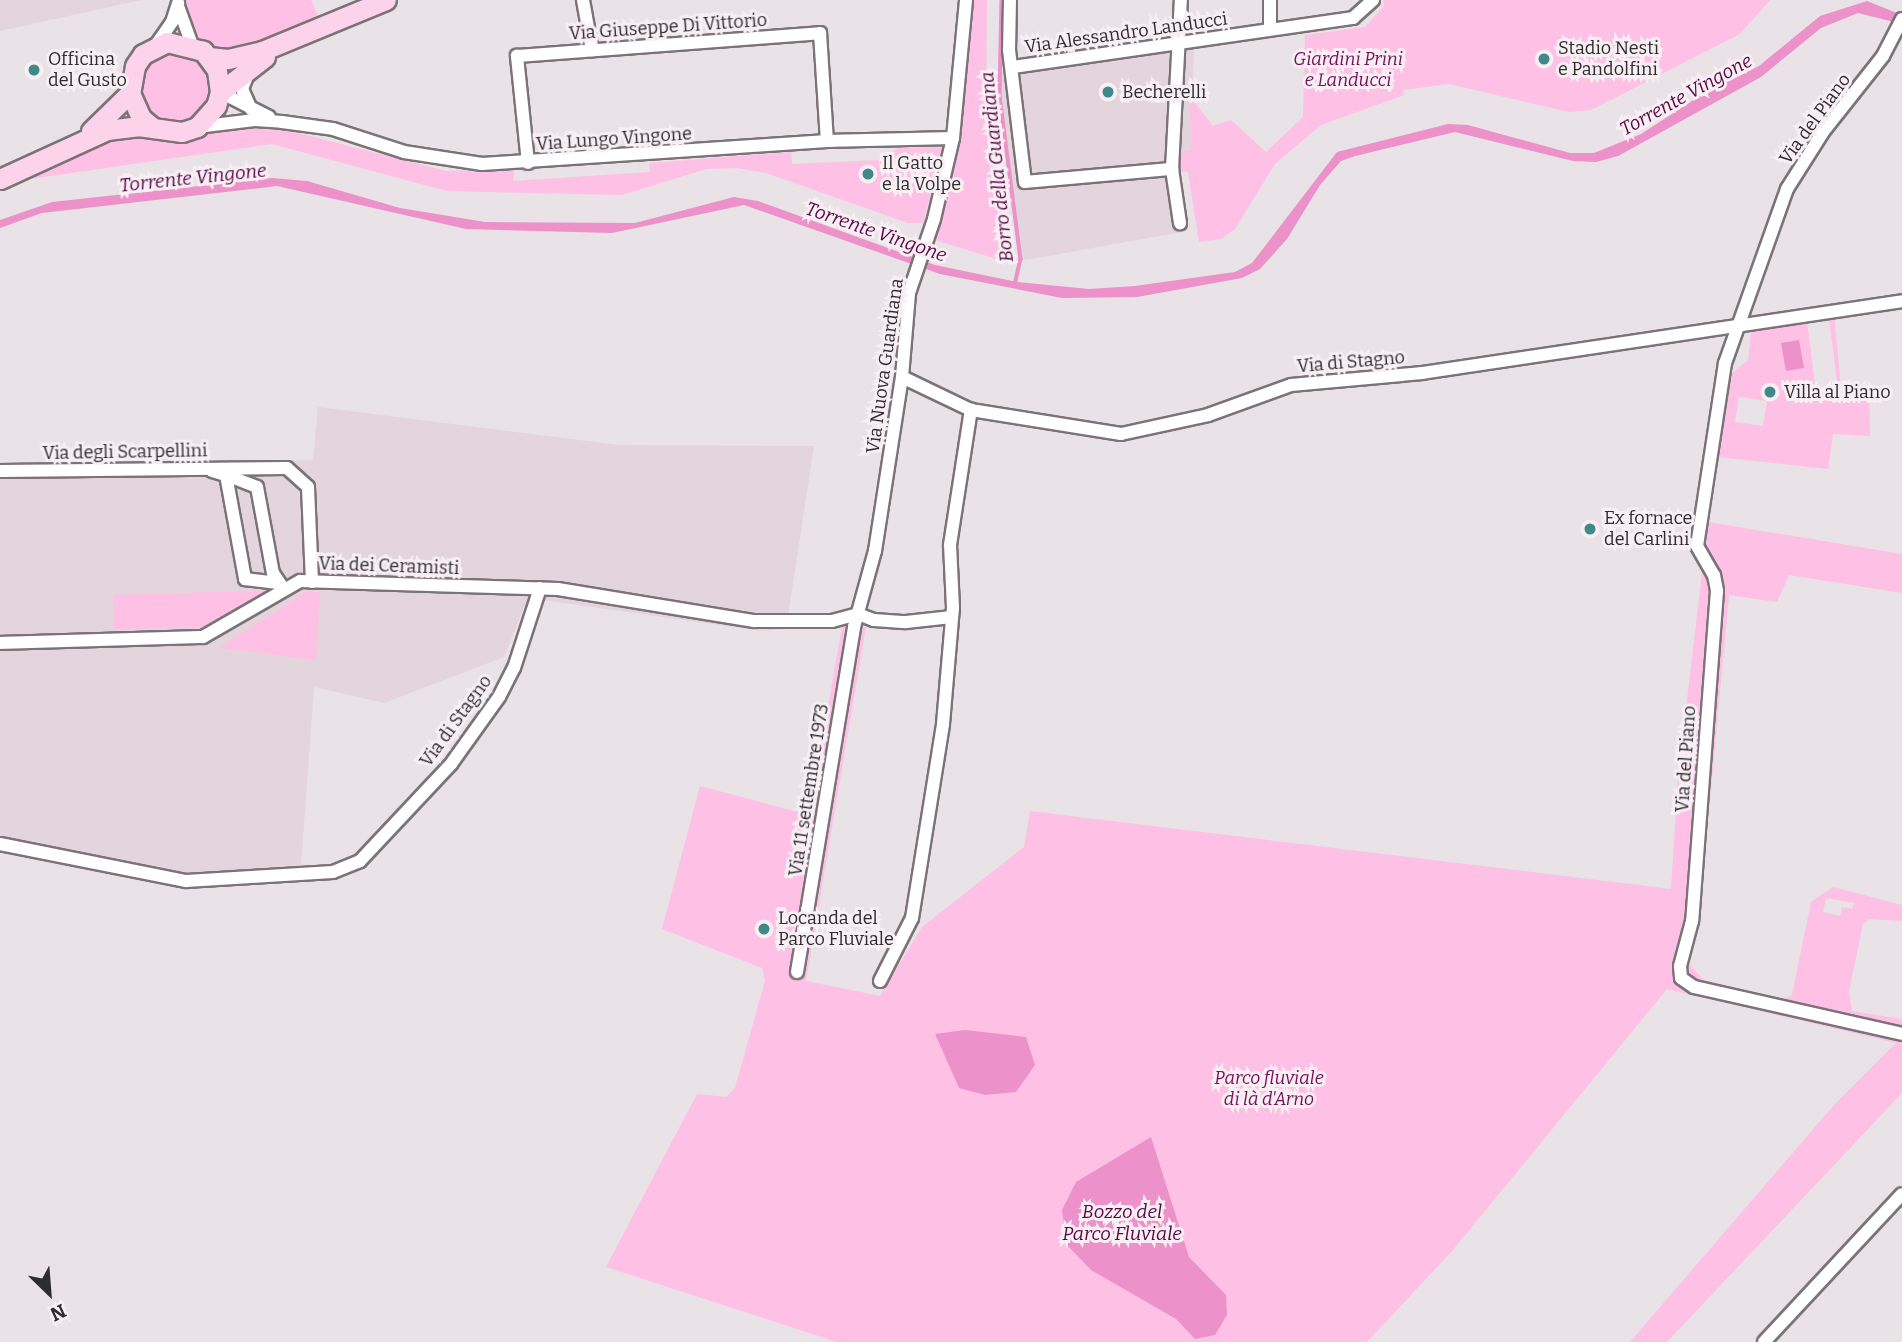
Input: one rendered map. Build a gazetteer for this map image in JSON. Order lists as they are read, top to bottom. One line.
{"streets":{"street":["Via Giuseppe Di Vittorio","Via Alessandro Landucci","Via del Piano","Via Lungo Vingone","Via di Stagno","Via Nuova Guardiana","Via degli Scarpellini","Via dei Ceramisti","Via 11 settembre 1973"]},"crossings":[["Via Giuseppe Di Vittorio","Via Lungo Vingone"],["Via del Piano","Via di Stagno"],["Via Lungo Vingone","Via Nuova Guardiana"],["Via di Stagno","Via Nuova Guardiana"],["Via di Stagno","Via dei Ceramisti"],["Via Nuova Guardiana","Via 11 settembre 1973"],["Via degli Scarpellini","Via dei Ceramisti"]],"water":["Torrente Vingone","Borro della Guardiana","Bozzo del Parco Fluviale"],"parks":["Giardini Prini e Landucci","Parco fluviale di là d'Arno"],"places":["Stadio Nesti e Pandolfini","Officina del Gusto","Becherelli","Il Gatto e la Volpe","Villa al Piano","Ex fornace del Carlini","Locanda del Parco Fluviale"],"north":"bottom right"}
